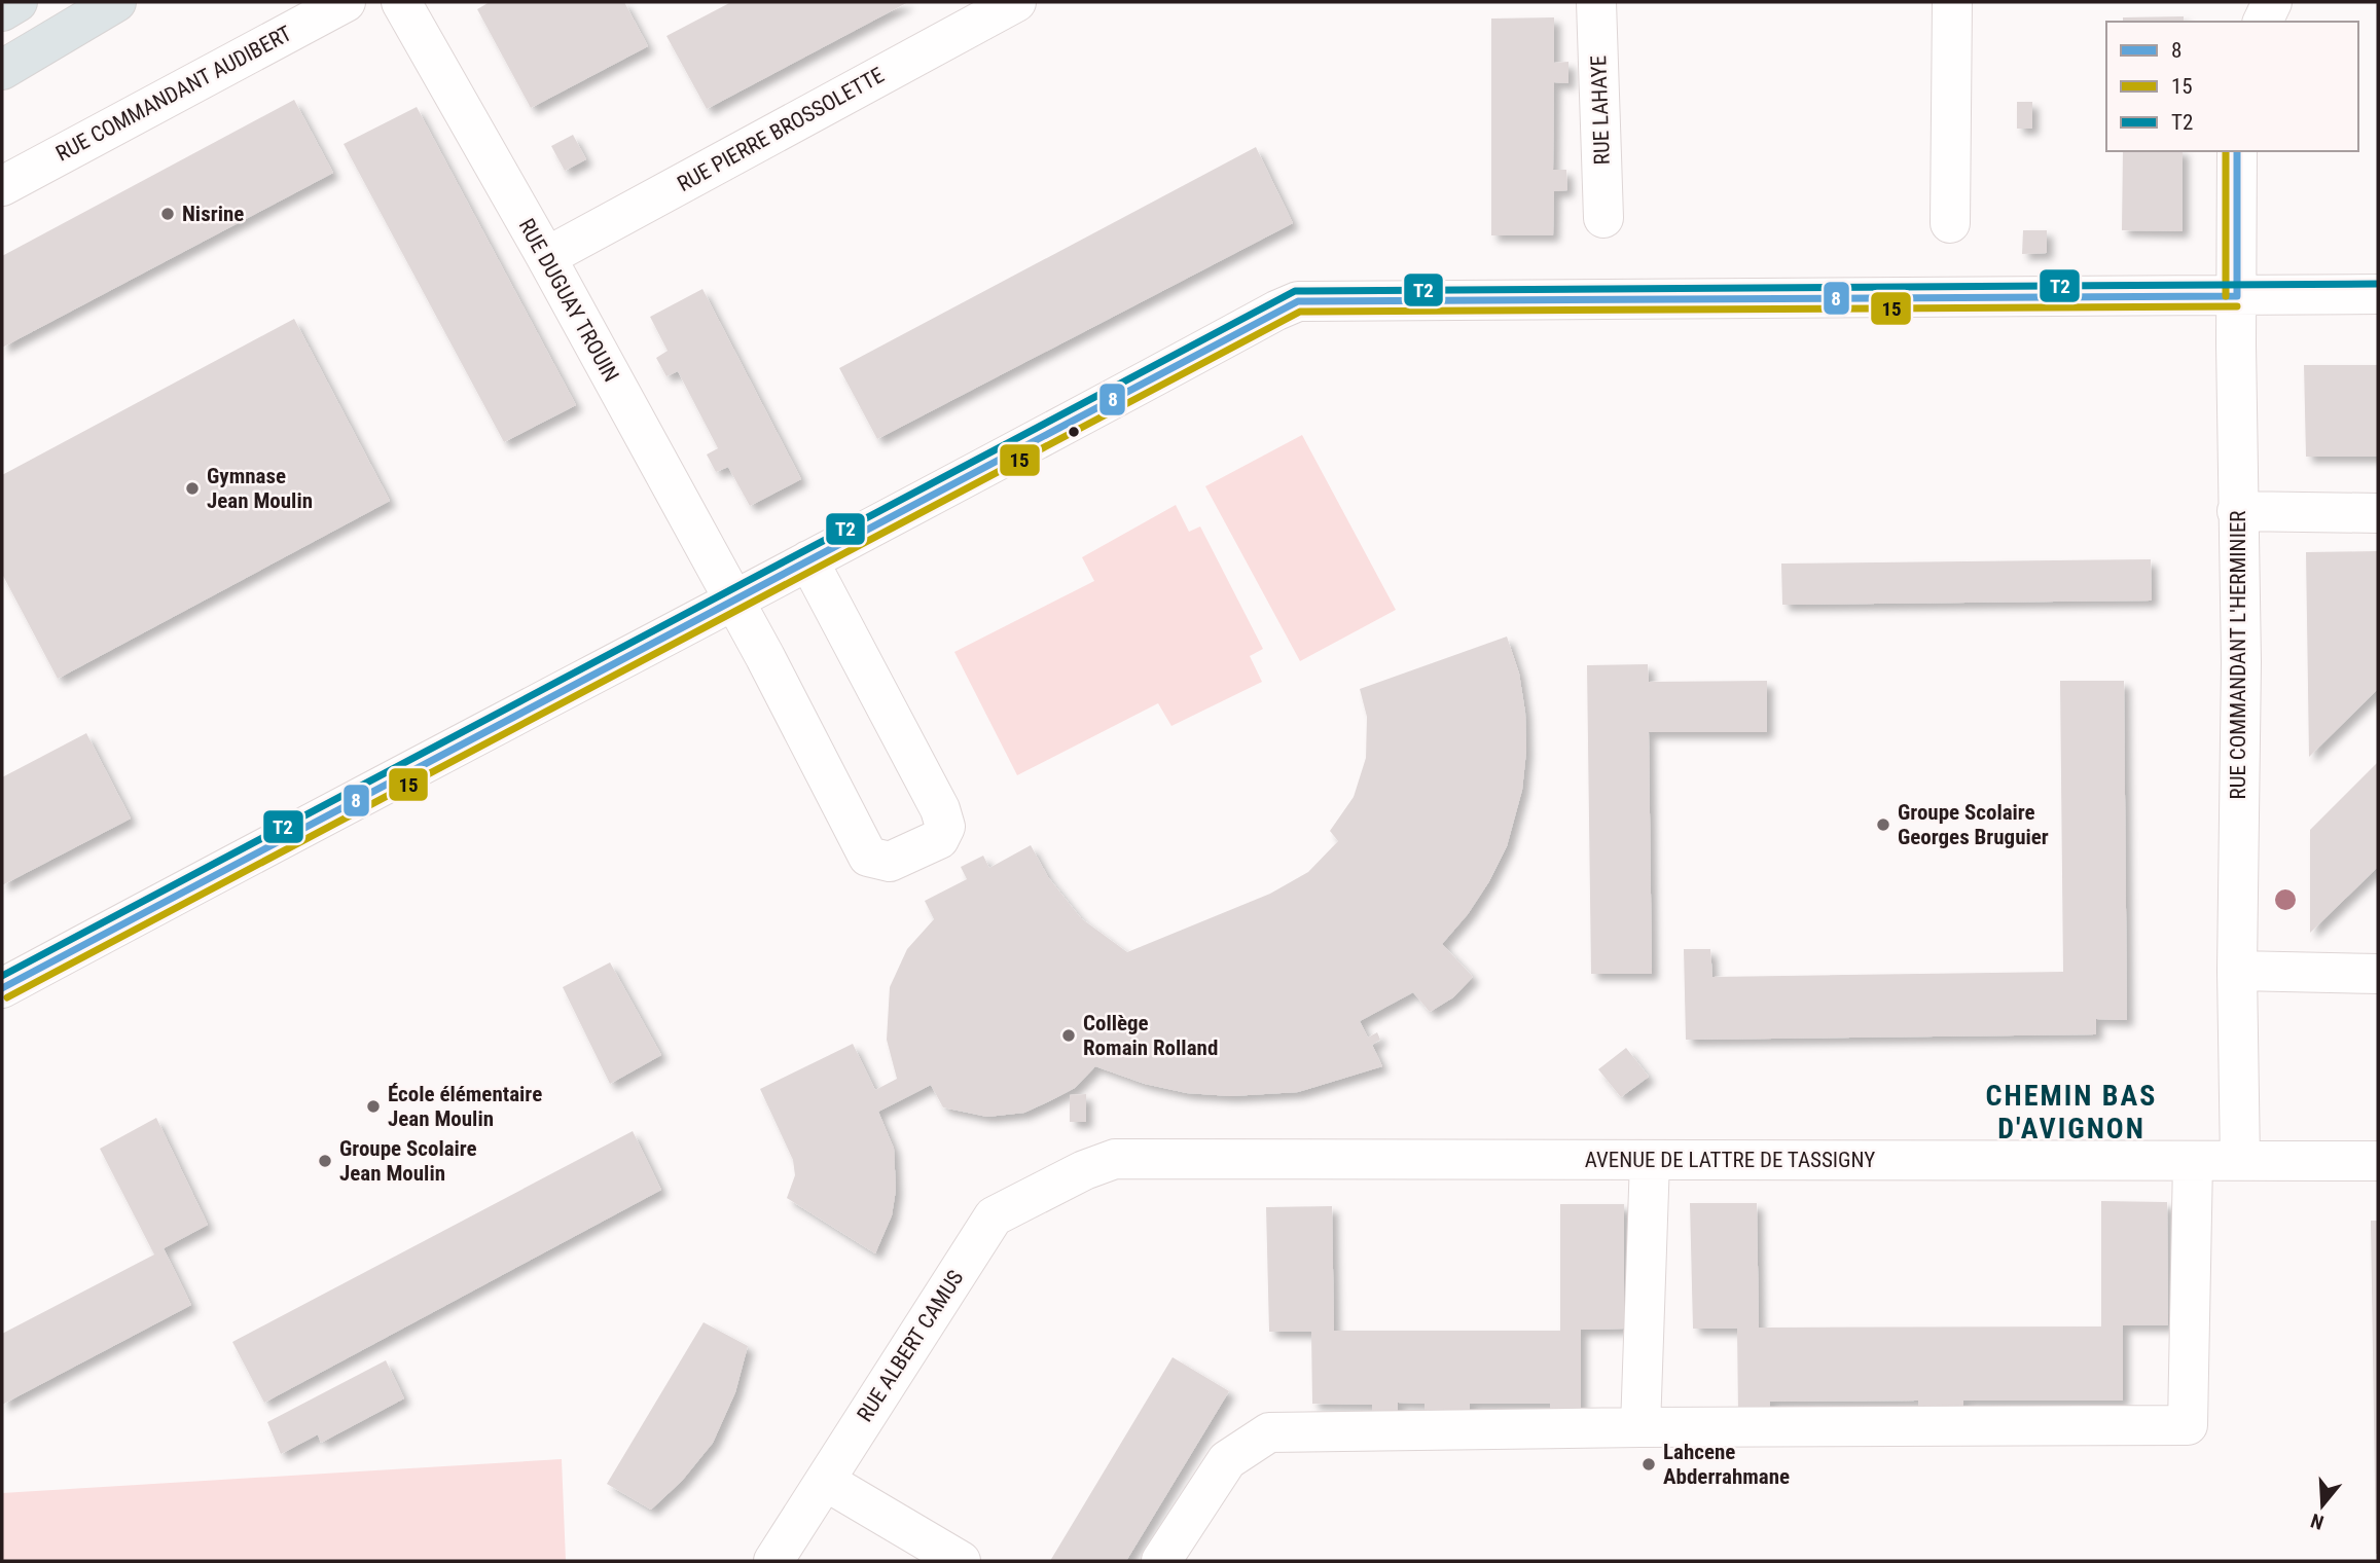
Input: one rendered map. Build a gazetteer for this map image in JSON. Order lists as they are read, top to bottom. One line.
{"streets":{"street":["RUE COMMANDANT AUDIBERT","RUE LAHAYE","RUE PIERRE BROSSOLETTE","RUE DUGUAY TROUIN","RUE COMMANDANT L'HERMINIER","AVENUE DE LATTRE DE TASSIGNY","RUE ALBERT CAMUS"]},"crossings":[["RUE PIERRE BROSSOLETTE","RUE DUGUAY TROUIN"],["RUE COMMANDANT L'HERMINIER","AVENUE DE LATTRE DE TASSIGNY"],["AVENUE DE LATTRE DE TASSIGNY","RUE ALBERT CAMUS"]],"districts":["CHEMIN BAS D'AVIGNON"],"places":["Nisrine","Gymnase Jean Moulin","Groupe Scolaire Georges Bruguier","Collège Romain Rolland","École élémentaire Jean Moulin","Groupe Scolaire Jean Moulin","Lahcene Abderrahmane"],"lines":["transit line 8","transit line 15","transit line T2"],"legend":["8","15","T2"],"north":"bottom"}
